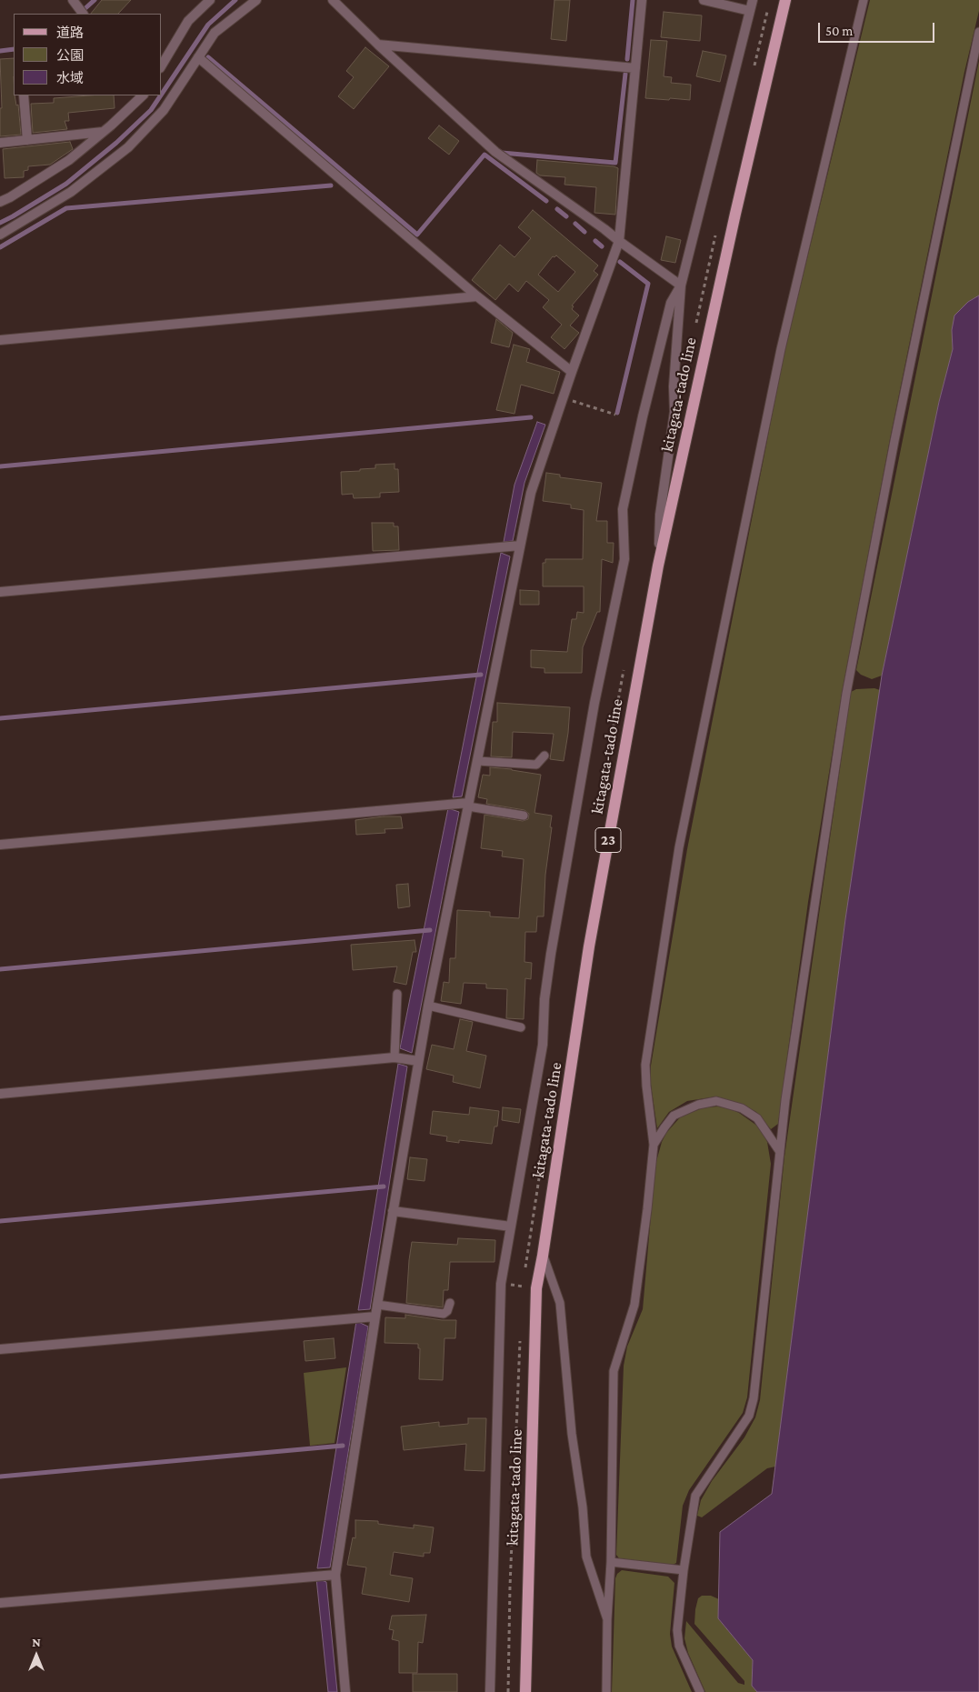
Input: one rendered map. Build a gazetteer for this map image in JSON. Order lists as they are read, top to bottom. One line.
{"streets":{"main road":["kitagata-tado line","23"]},"legend":["道路","公園","水域"],"scale_bar":"50 m","north":"top"}
